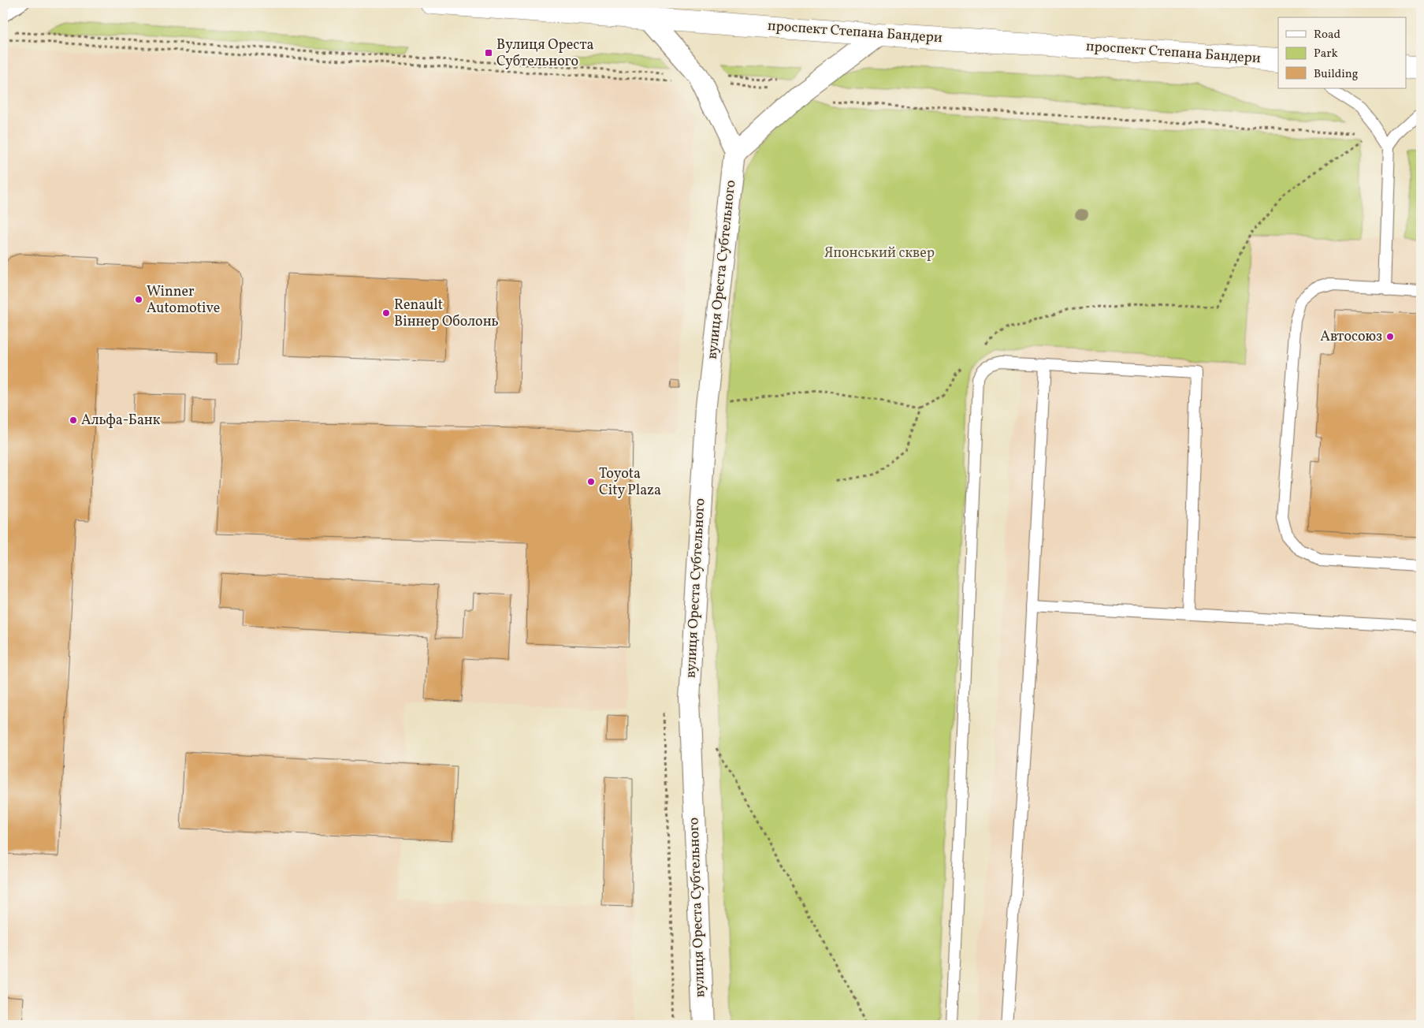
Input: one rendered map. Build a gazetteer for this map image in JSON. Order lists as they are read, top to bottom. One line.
{"streets":{"main road":["проспект Степана Бандери"],"street":["вулиця Ореста Субтельного"]},"parks":["Японський сквер"],"places":{"transit":["Вулиця Ореста Субтельного"],"other":["Winner Automotive","Renault Віннер Оболонь","Автосоюз","Альфа-Банк","Toyota City Plaza"]},"legend":["Road","Park","Building"]}
